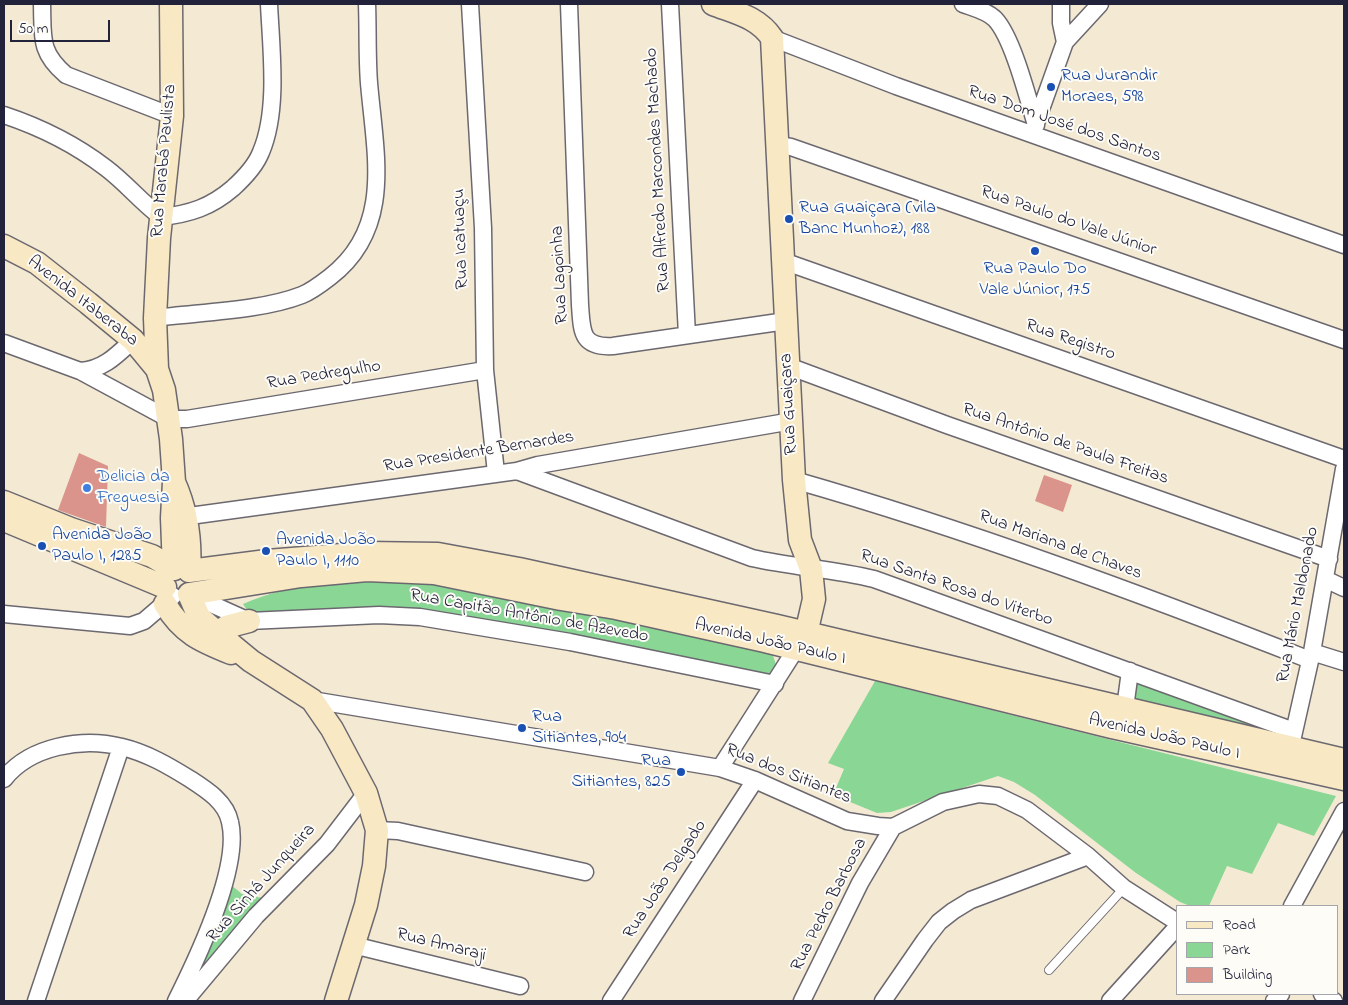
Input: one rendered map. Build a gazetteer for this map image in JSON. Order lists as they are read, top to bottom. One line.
{"streets":{"main road":["Rua Marabá Paulista","Avenida Itaberaba","Rua Guaiçara","Avenida João Paulo I"],"street":["Rua Dom José dos Santos","Rua Alfredo Marcondes Machado","Rua Paulo do Vale Júnior","Rua Icatuaçu","Rua Lagoinha","Rua Registro","Rua Pedregulho","Rua Antônio de Paula Freitas","Rua Presidente Bernardes","Rua Mariana de Chaves","Rua Santa Rosa do Viterbo","Rua Mário Maldonado","Rua Capitão Antônio de Azevedo","Rua dos Sitiantes","Rua João Delgado","Rua Sinhá Junqueira","Rua Pedro Barbosa","Rua Amaraji"]},"crossings":[["Rua Dom José dos Santos","Rua Guaiçara"],["Rua Marabá Paulista","Avenida Itaberaba"],["Rua Alfredo Marcondes Machado","Rua Lagoinha"],["Rua Paulo do Vale Júnior","Rua Guaiçara"],["Rua Icatuaçu","Rua Pedregulho"],["Rua Icatuaçu","Rua Presidente Bernardes"],["Rua Lagoinha","Rua Guaiçara"],["Avenida Itaberaba","Rua Pedregulho"],["Avenida Itaberaba","Rua Presidente Bernardes"],["Avenida Itaberaba","Rua Capitão Antônio de Azevedo"],["Avenida Itaberaba","Avenida João Paulo I"],["Avenida Itaberaba","Rua dos Sitiantes"],["Avenida Itaberaba","Rua Sinhá Junqueira"],["Avenida Itaberaba","Rua Amaraji"],["Rua Registro","Rua Guaiçara"],["Rua Guaiçara","Rua Antônio de Paula Freitas"],["Rua Guaiçara","Rua Presidente Bernardes"],["Rua Guaiçara","Rua Mariana de Chaves"],["Rua Guaiçara","Rua Santa Rosa do Viterbo"],["Rua Guaiçara","Rua Capitão Antônio de Azevedo"],["Rua Guaiçara","Avenida João Paulo I"],["Rua Guaiçara","Rua dos Sitiantes"],["Rua Antônio de Paula Freitas","Rua Mário Maldonado"],["Rua Presidente Bernardes","Rua Santa Rosa do Viterbo"],["Rua Mariana de Chaves","Rua Mário Maldonado"],["Rua Santa Rosa do Viterbo","Rua Mário Maldonado"],["Rua Santa Rosa do Viterbo","Avenida João Paulo I"],["Rua Mário Maldonado","Avenida João Paulo I"],["Rua Capitão Antônio de Azevedo","Avenida João Paulo I"],["Rua dos Sitiantes","Rua João Delgado"],["Rua dos Sitiantes","Rua Pedro Barbosa"]],"places":["Rua Jurandir Moraes, 598","Rua Guaiçara (vila Banc Munhoz), 188","Rua Paulo Do Vale Júnior, 175","Delicia da Freguesia","Avenida João Paulo I, 1285","Avenida João Paulo I, 1110","Rua Sitiantes, 904","Rua Sitiantes, 825"],"legend":["Road","Park","Building"],"scale_bar":"50 m"}
